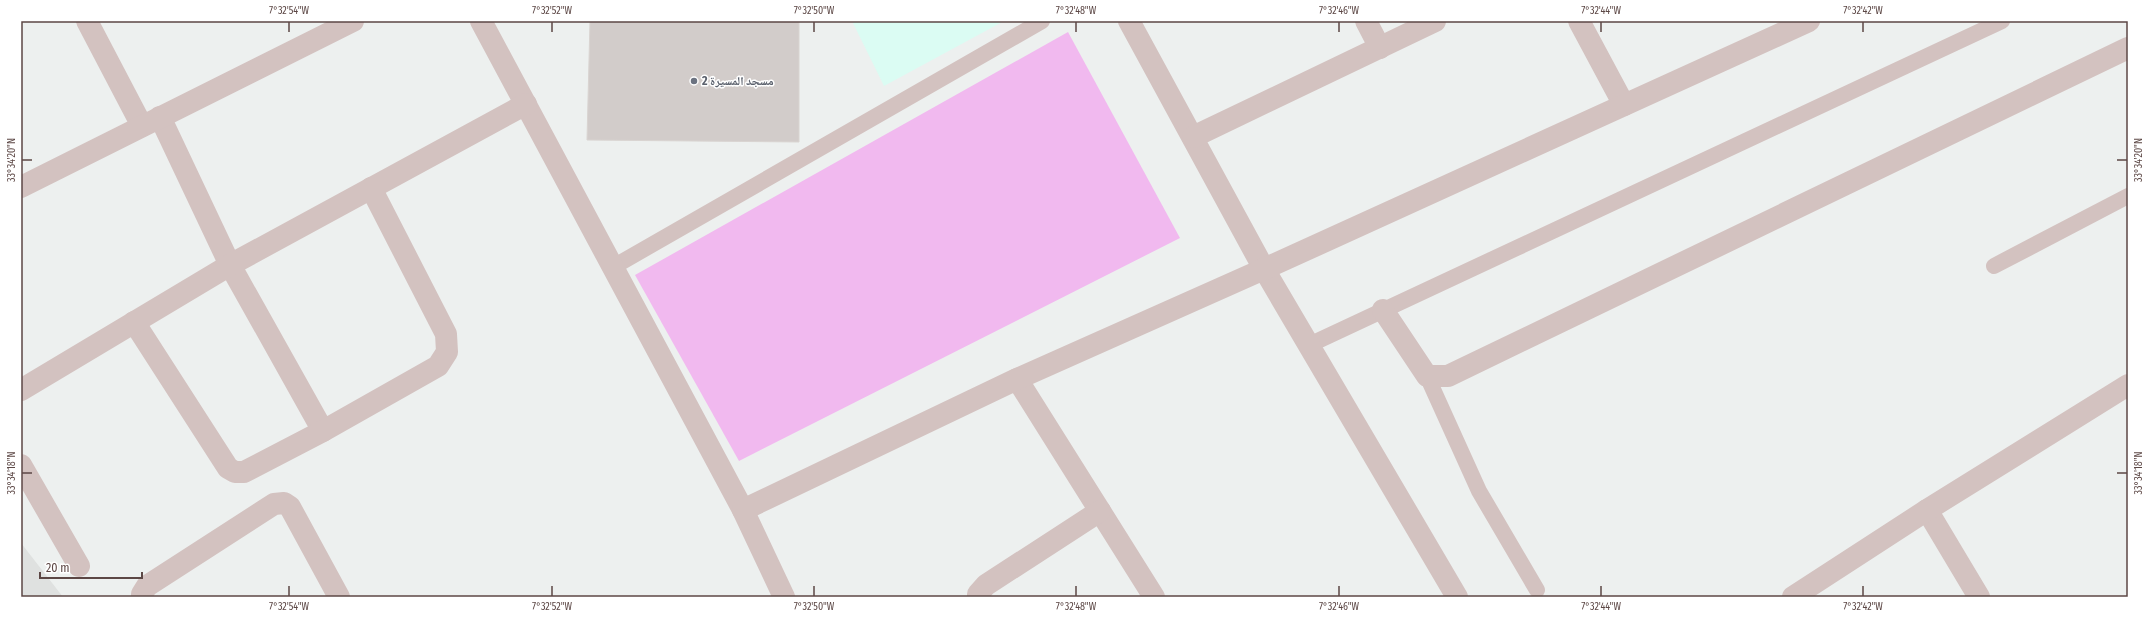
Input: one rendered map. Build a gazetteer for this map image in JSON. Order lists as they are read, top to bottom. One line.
{"places":["مسجد المسيرة 2"],"scale_bar":"20 m","coordinates":["7°32'54\"W","7°32'52\"W","7°32'50\"W","7°32'48\"W","7°32'46\"W","7°32'44\"W","7°32'42\"W","33°34'20\"N","33°34'18\"N"]}
